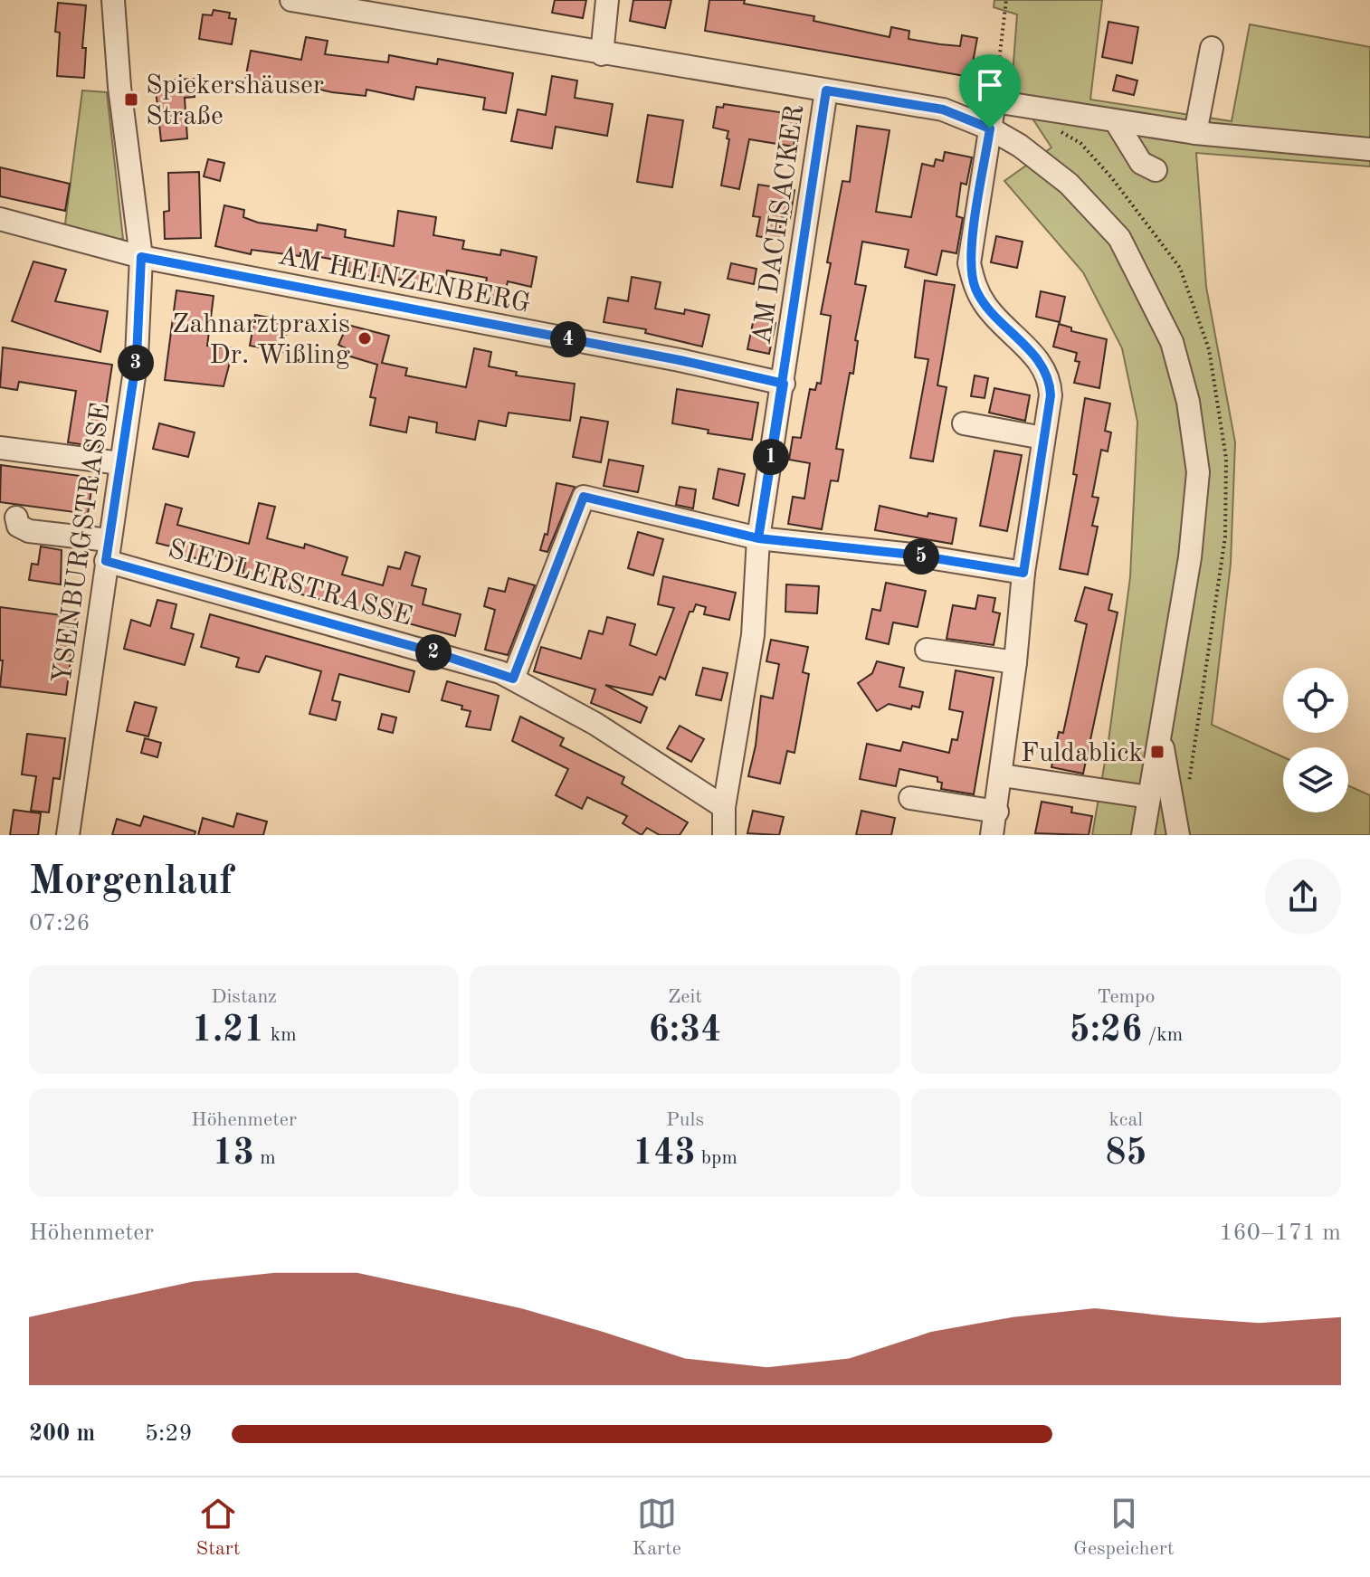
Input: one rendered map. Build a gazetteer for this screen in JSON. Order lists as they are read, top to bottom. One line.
{"streets":{"street":["AM DACHSACKER","AM HEINZENBERG","YSENBURGSTRASSE","SIEDLERSTRASSE"]},"crossings":[["AM DACHSACKER","AM HEINZENBERG"],["AM DACHSACKER","SIEDLERSTRASSE"],["AM HEINZENBERG","YSENBURGSTRASSE"],["YSENBURGSTRASSE","SIEDLERSTRASSE"]],"places":{"transit":["Spiekershäuser Straße","Fuldablick"],"other":["Zahnarztpraxis Dr. Wißling"]},"page":{"pins":["4","3","1","5","2"],"heading":["Morgenlauf","07:26"],"stats":[["Distanz","1.21 km"],["Zeit","6:34"],["Tempo","5:26 /km"],["Höhenmeter","13 m"],["Puls","143 bpm"],["kcal","85"]],"chart":["Höhenmeter","160–171 m"],"list":[{"name":"200 m","note":"5:29"}],"tabs":["Start","Karte","Gespeichert"]}}
